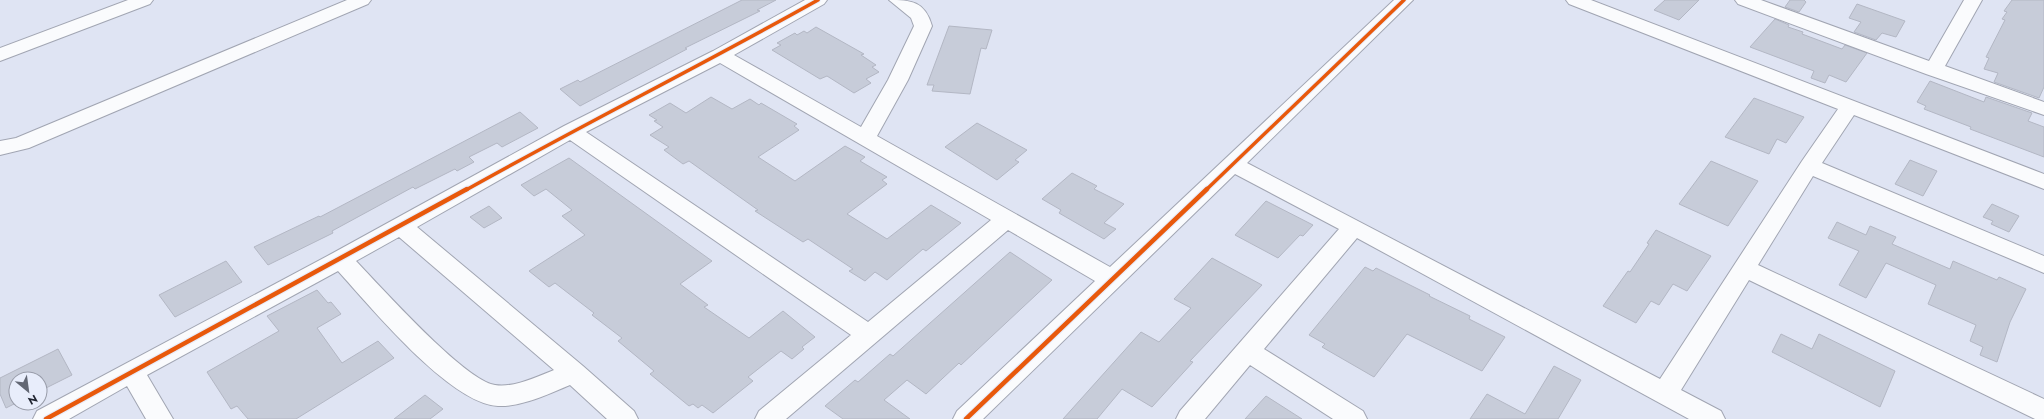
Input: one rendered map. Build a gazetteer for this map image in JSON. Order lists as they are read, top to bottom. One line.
{"north":"bottom right"}
